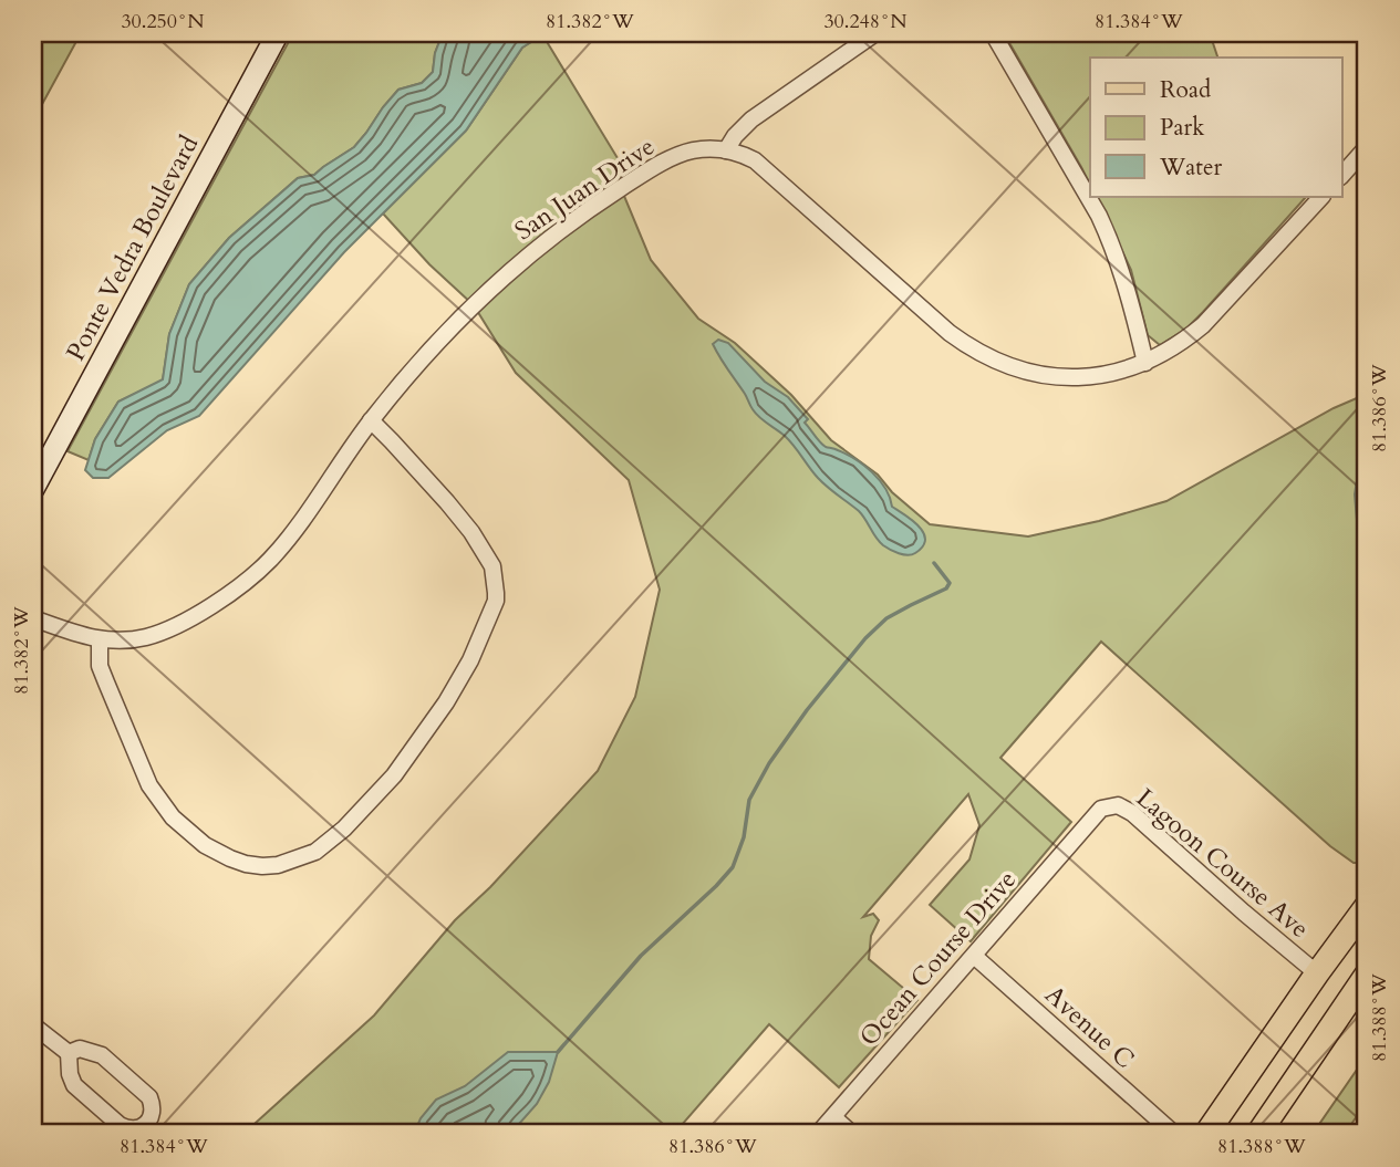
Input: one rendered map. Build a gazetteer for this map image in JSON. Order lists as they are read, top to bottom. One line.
{"streets":{"street":["San Juan Drive","Ponte Vedra Boulevard","Lagoon Course Ave","Ocean Course Drive","Avenue C"]},"crossings":[["Lagoon Course Ave","Ocean Course Drive"],["Ocean Course Drive","Avenue C"]],"legend":["Road","Park","Water"],"coordinates":["30.250°N","81.382°W","30.248°N","81.384°W","81.386°W","81.388°W"]}
